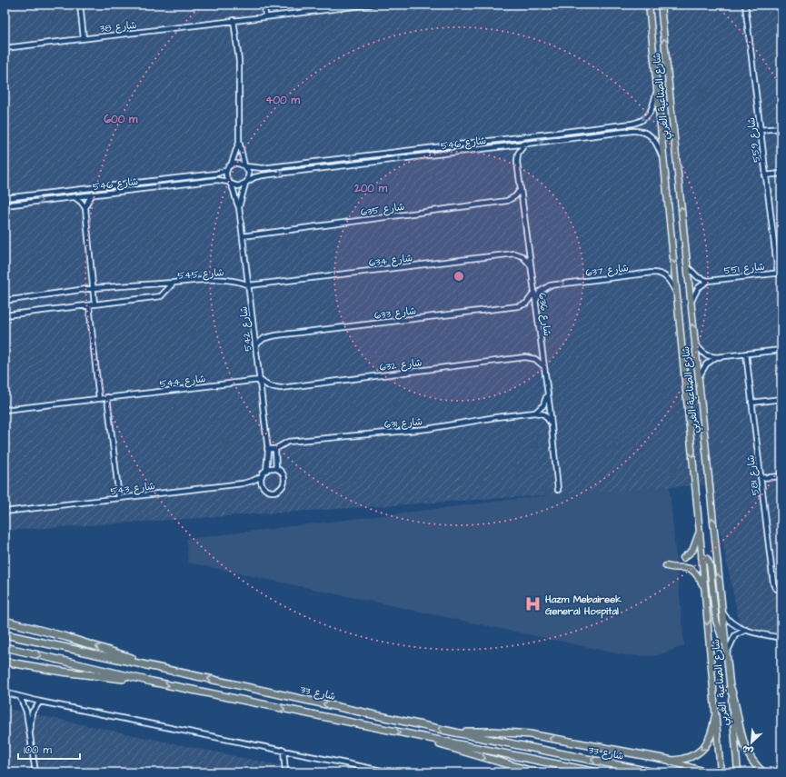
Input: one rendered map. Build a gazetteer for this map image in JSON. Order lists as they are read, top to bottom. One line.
{"streets":{"highway":["شارع 33"],"main road":["شارع الصناعية الغربي"],"street":["شارع 38","شارع 559","شارع 546","شارع 635","شارع 634","شارع 551","شارع 637","شارع 545","شارع 633","شارع 636","شارع 542","شارع 632","شارع 544","شارع 631","شارع 581","شارع 543"]},"crossings":[["شارع الصناعية الغربي","شارع 546"],["شارع الصناعية الغربي","شارع 637"],["شارع 559","شارع 551"],["شارع 546","شارع 636"],["شارع 546","شارع 542"],["شارع 635","شارع 636"],["شارع 635","شارع 542"],["شارع 634","شارع 545"],["شارع 634","شارع 636"],["شارع 634","شارع 542"],["شارع 637","شارع 636"],["شارع 545","شارع 542"],["شارع 633","شارع 636"],["شارع 633","شارع 542"],["شارع 636","شارع 632"],["شارع 542","شارع 632"],["شارع 542","شارع 544"],["شارع 542","شارع 543"],["شارع 632","شارع 544"]],"one_way":["شارع 637"],"places":{"hospital":["Hazm Mebaireek General Hospital"]},"scale_bar":"100 m","north":"bottom left","rings":["400 m","600 m","200 m"]}
